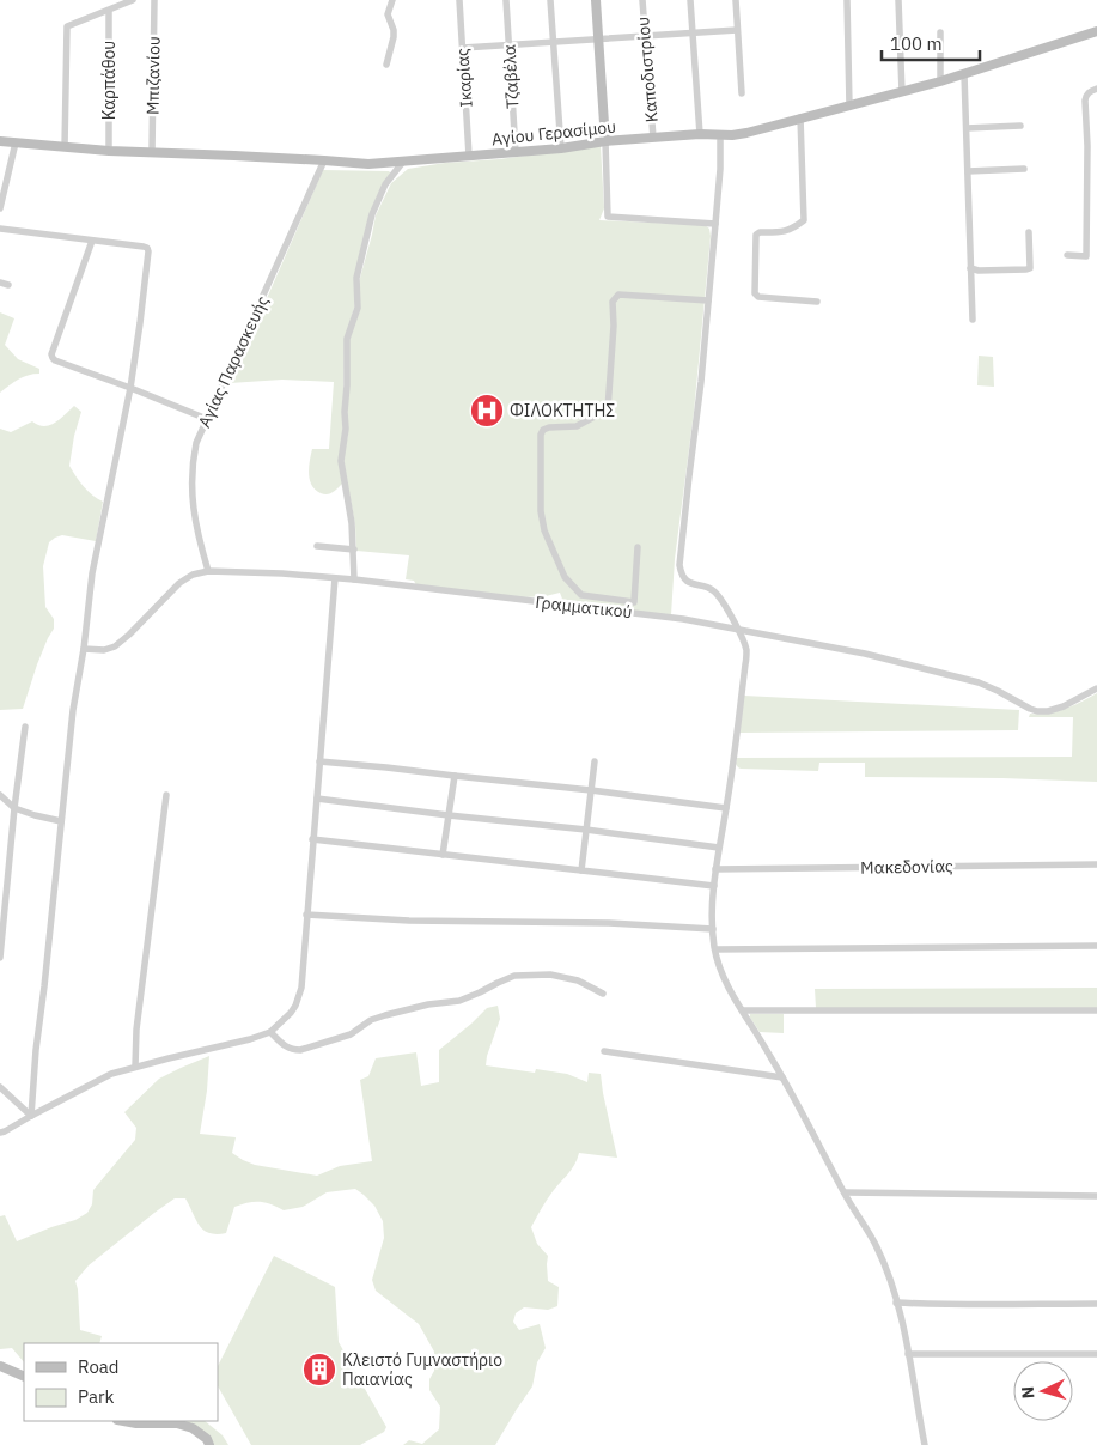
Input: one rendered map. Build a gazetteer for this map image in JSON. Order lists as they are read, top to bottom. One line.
{"streets":{"street":["Καποδιστρίου","Μπιζανίου","Τζαβέλα","Ικαρίας","Καρπάθου","Αγίου Γερασίμου","Αγίας Παρασκευής","Γραμματικού","Μακεδονίας"]},"crossings":[["Καποδιστρίου","Αγίου Γερασίμου"],["Μπιζανίου","Αγίου Γερασίμου"],["Τζαβέλα","Αγίου Γερασίμου"],["Ικαρίας","Αγίου Γερασίμου"],["Καρπάθου","Αγίου Γερασίμου"],["Αγίου Γερασίμου","Αγίας Παρασκευής"],["Αγίας Παρασκευής","Γραμματικού"]],"places":{"hospital":["ΦΙΛΟΚΤΗΤΗΣ"],"building":["Κλειστό Γυμναστήριο Παιανίας"]},"legend":["Road","Park"],"scale_bar":"100 m","north":"left"}
